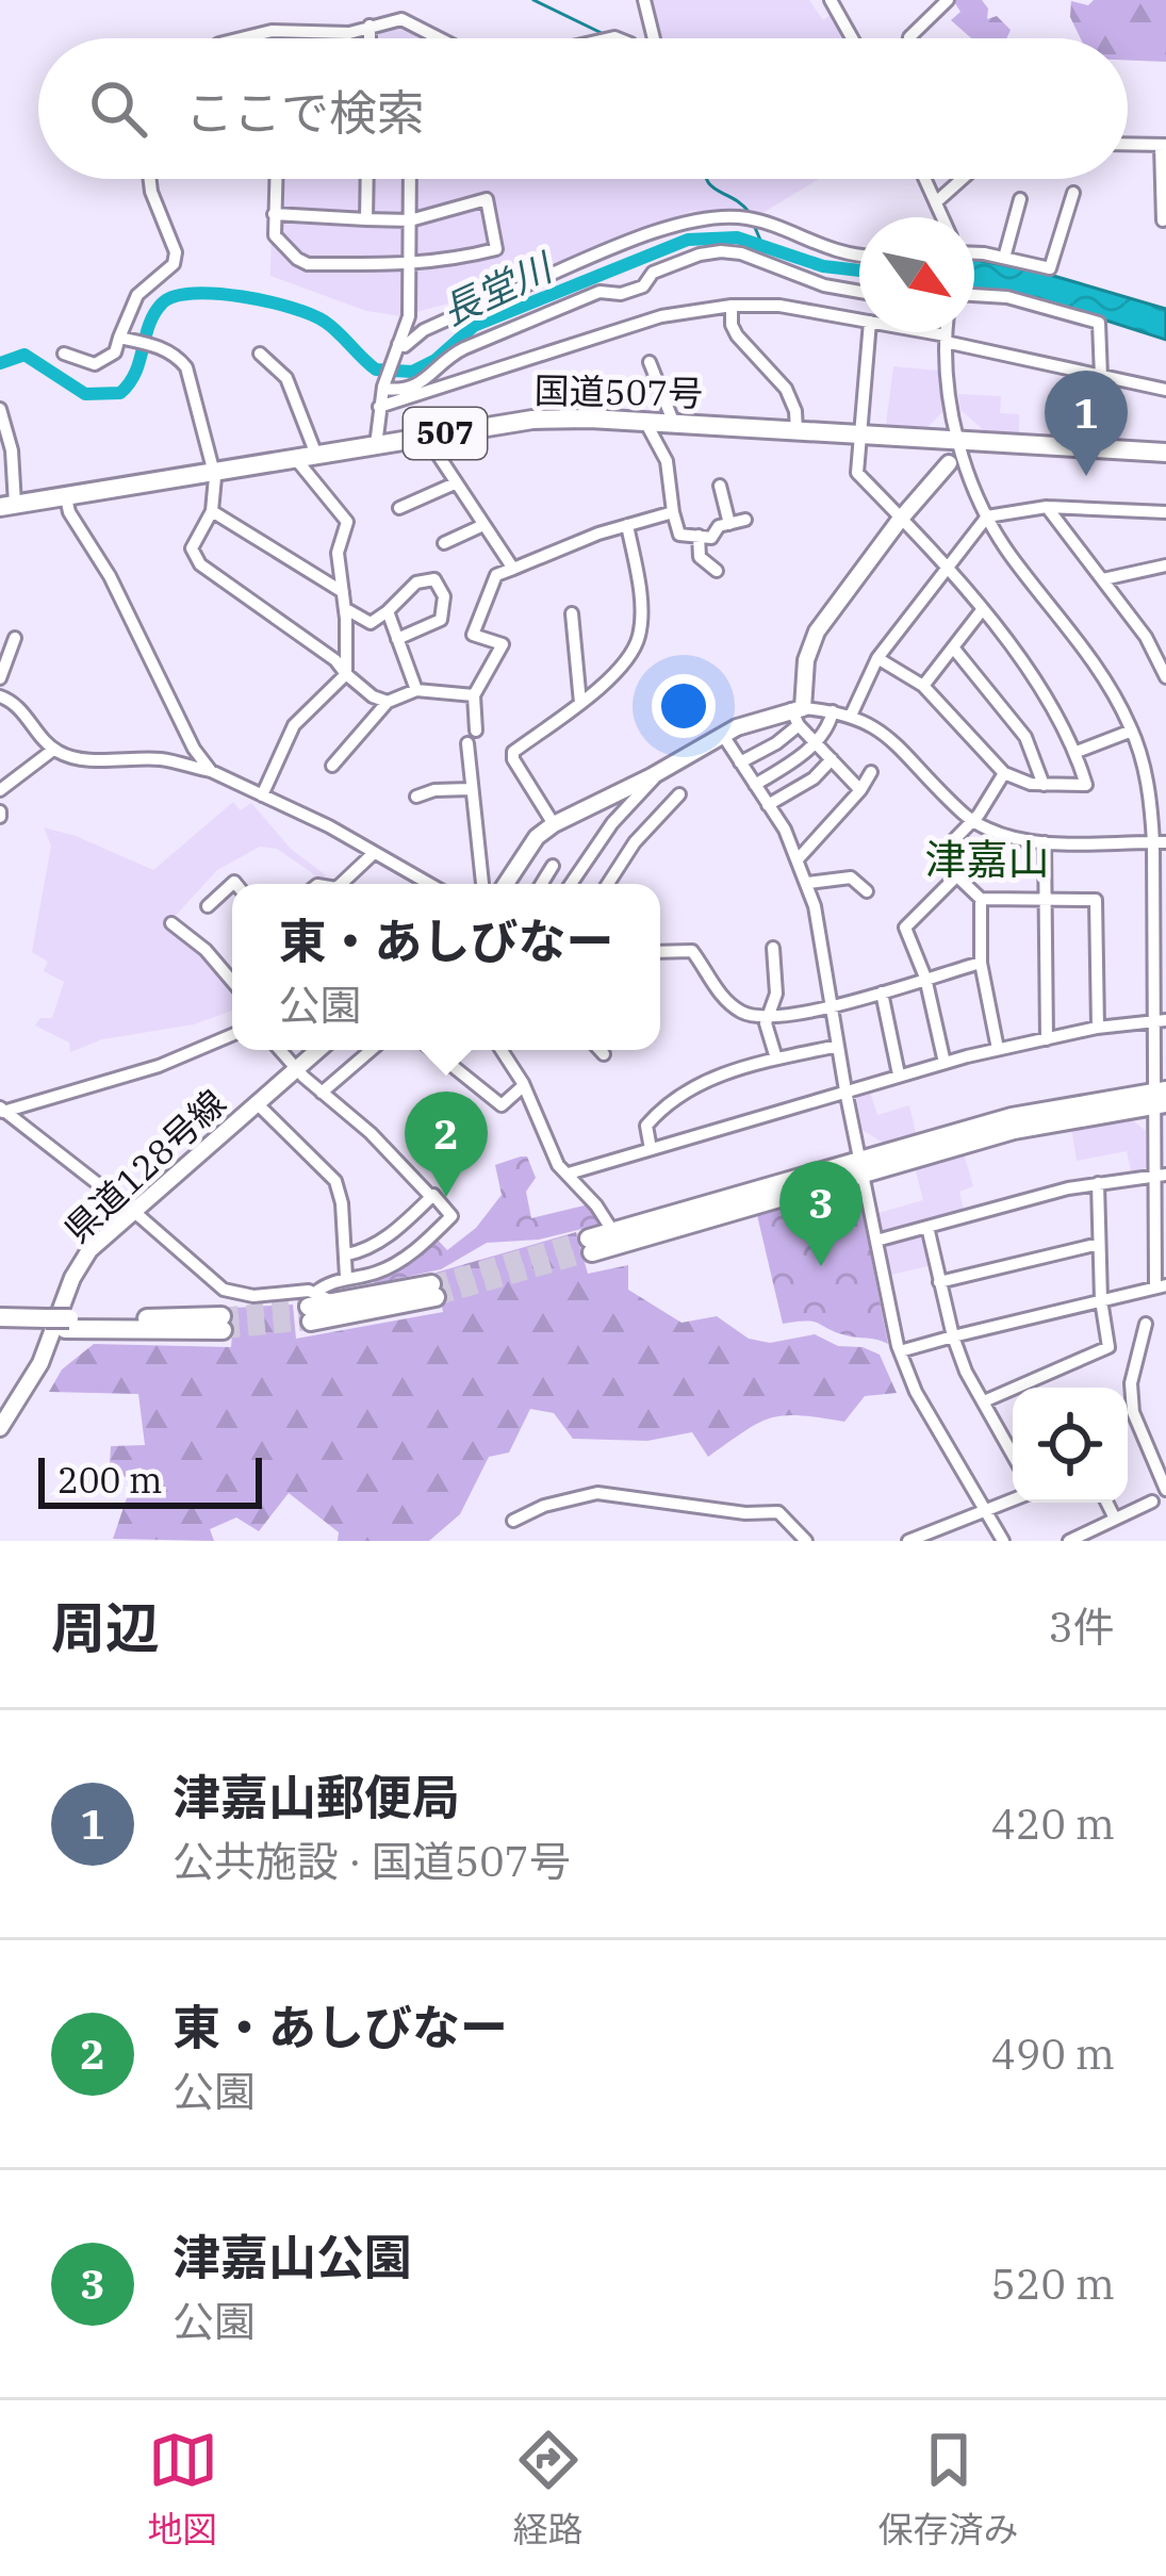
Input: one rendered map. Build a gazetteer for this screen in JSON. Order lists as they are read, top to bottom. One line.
{"streets":{"highway":["国道507号","507"],"main road":["県道128号線"]},"districts":["津嘉山"],"water":["長堂川"],"scale_bar":"200 m","north":"bottom right","page":{"search":"ここで検索","pins":["1","2","3"],"popup":["東・あしびなー","公園"],"scale":"200 m","heading":["周辺","3件"],"list":[{"mark":"1","name":"津嘉山郵便局","note":"公共施設 · 国道507号","value":"420 m"},{"mark":"2","name":"東・あしびなー","note":"公園","value":"490 m"},{"mark":"3","name":"津嘉山公園","note":"公園","value":"520 m"}],"nav":["地図","経路","保存済み"]}}
